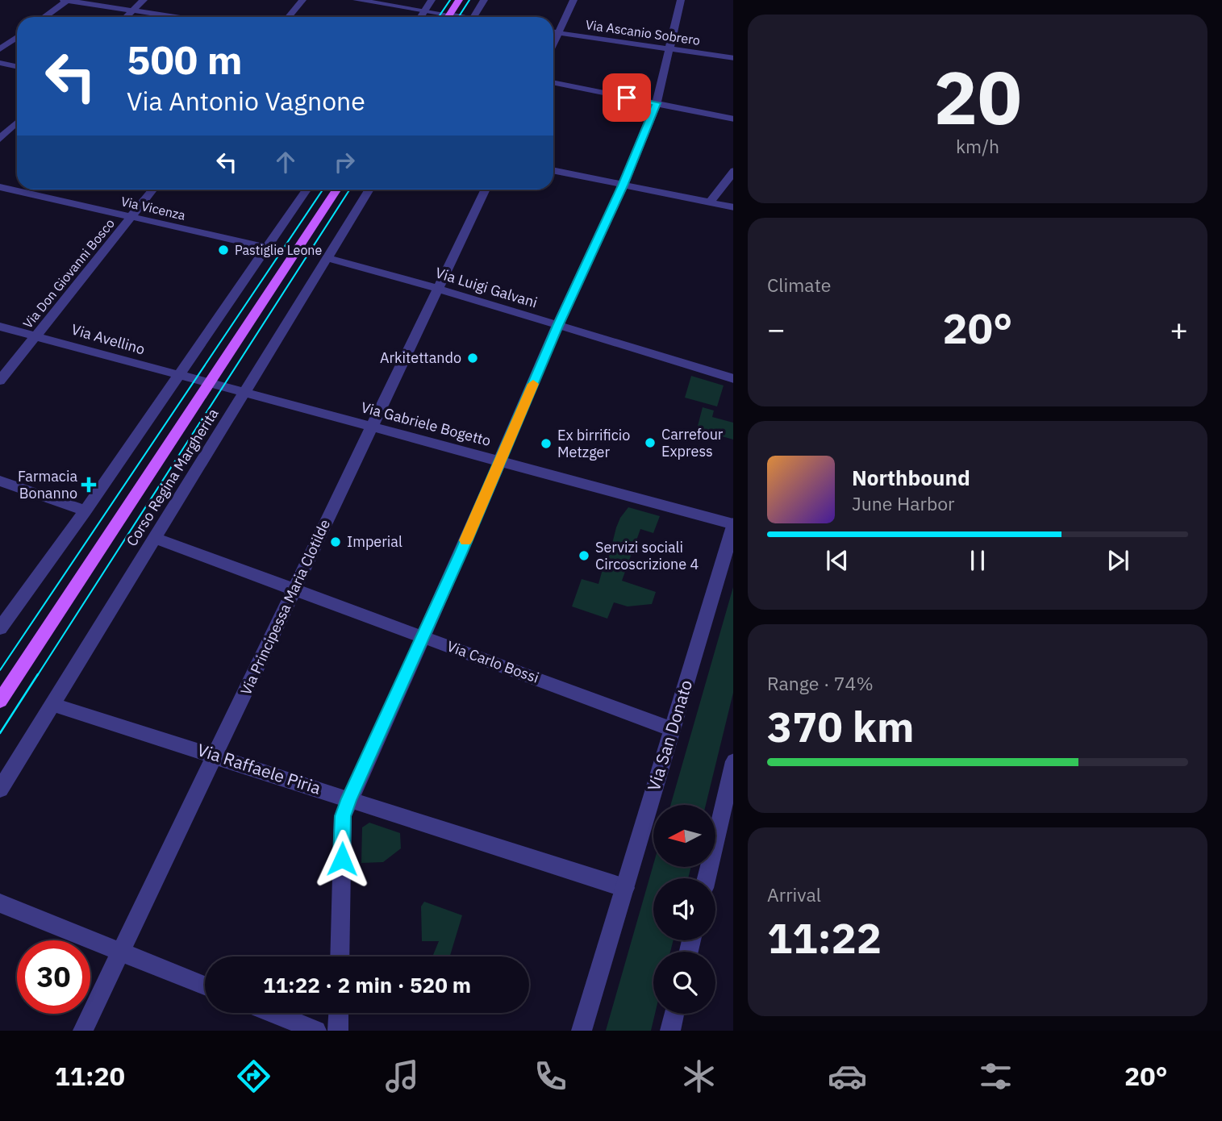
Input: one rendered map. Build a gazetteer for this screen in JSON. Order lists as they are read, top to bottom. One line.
{"streets":{"main road":["Corso Regina Margherita"],"street":["Via Ascanio Sobrero","Via Vicenza","Via Don Giovanni Bosco","Via Luigi Galvani","Via Avellino","Via Gabriele Bogetto","Via Principessa Maria Clotilde","Via Carlo Bossi","Via San Donato","Via Raffaele Piria"]},"crossings":[["Via Vicenza","Via Don Giovanni Bosco"],["Via Don Giovanni Bosco","Via Avellino"],["Via Luigi Galvani","Corso Regina Margherita"],["Via Luigi Galvani","Via Principessa Maria Clotilde"],["Via Avellino","Via Gabriele Bogetto"],["Via Avellino","Corso Regina Margherita"],["Via Gabriele Bogetto","Corso Regina Margherita"],["Via Gabriele Bogetto","Via Principessa Maria Clotilde"],["Via Gabriele Bogetto","Via San Donato"],["Corso Regina Margherita","Via Carlo Bossi"],["Corso Regina Margherita","Via Raffaele Piria"],["Via Principessa Maria Clotilde","Via Carlo Bossi"],["Via Principessa Maria Clotilde","Via Raffaele Piria"],["Via Carlo Bossi","Via San Donato"],["Via San Donato","Via Raffaele Piria"]],"places":{"other":["Pastiglie Leone","Arkitettando","Carrefour Express","Ex birrificio Metzger","Imperial","Servizi sociali Circoscrizione 4"],"health":["Farmacia Bonanno"]},"north":"left","page":{"tile":[["20","km/h"],"Climate",["Range · 74%","370 km"],["Arrival","11:22"]],"turn":["500 m","Via Antonio Vagnone"],"heat":["−","20°","+"],"song":["Northbound","June Harbor"],"limit":"30","trip":"11:22 · 2 min · 520 m","tabs":["11:20","20°"]}}
